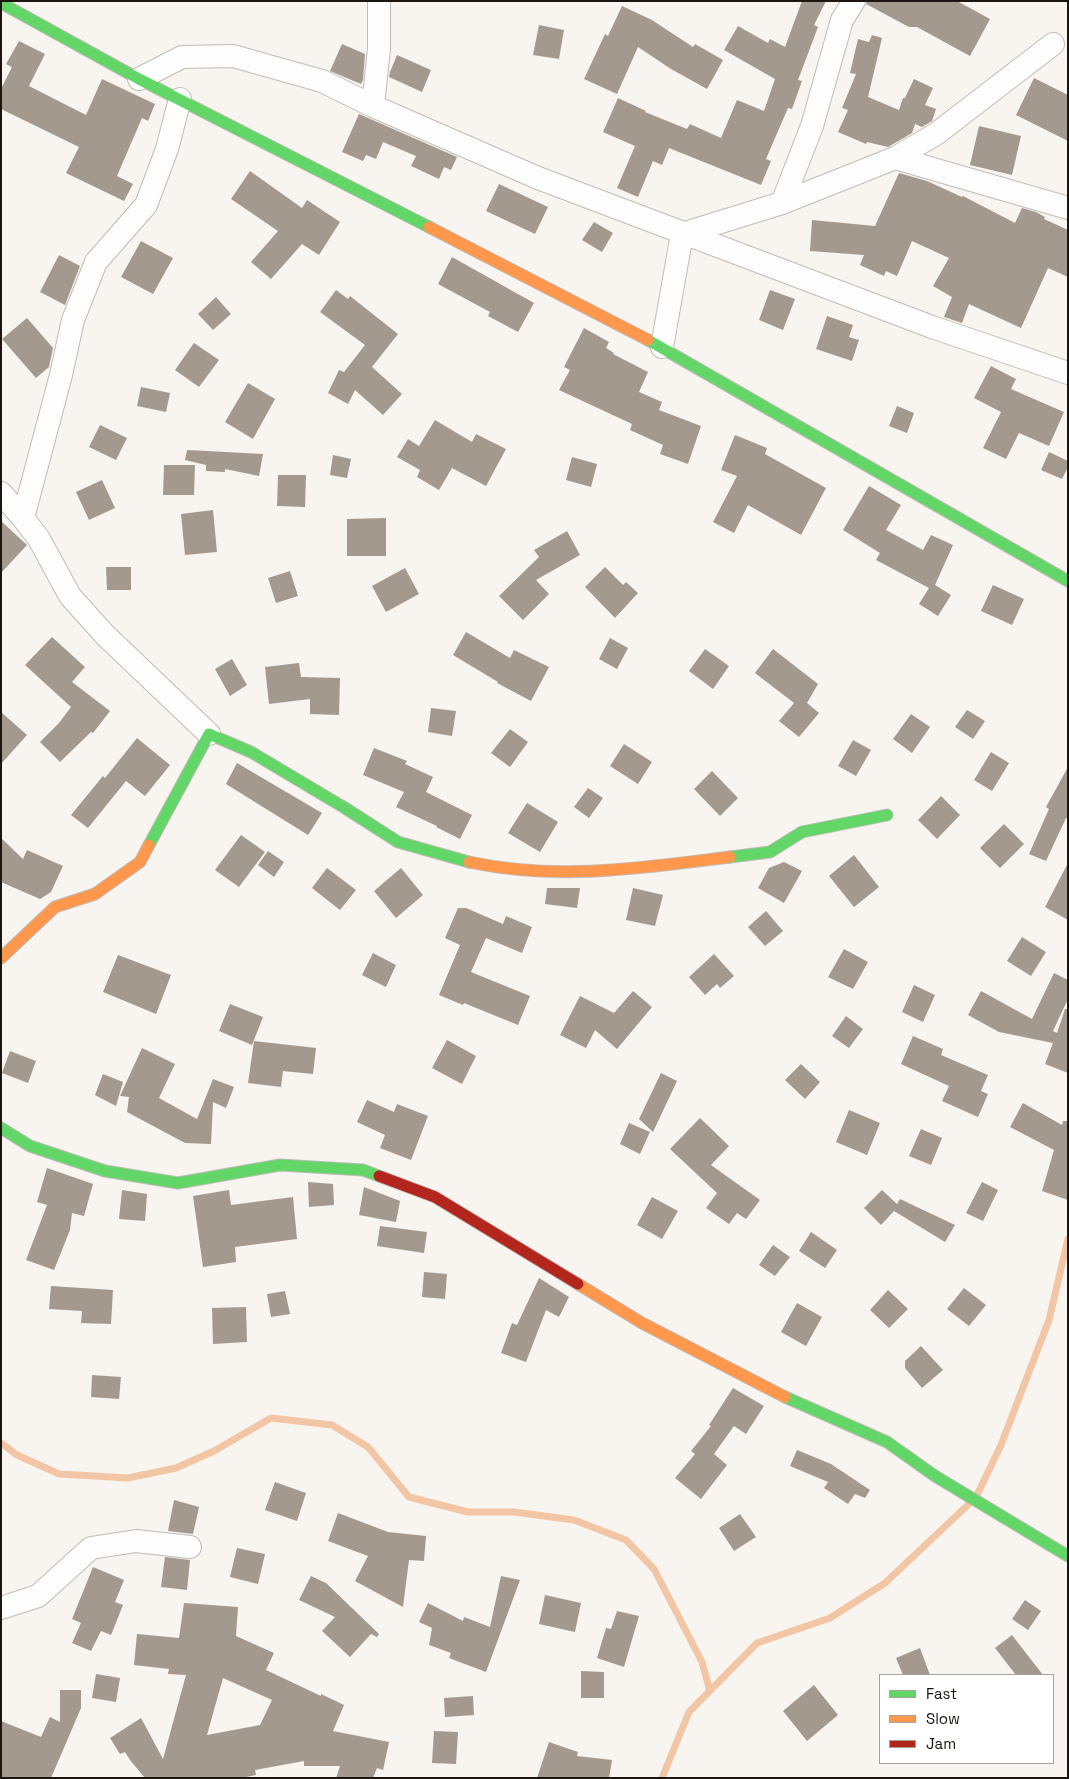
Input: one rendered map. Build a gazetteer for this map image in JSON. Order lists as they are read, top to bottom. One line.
{"legend":["Fast","Slow","Jam"]}
